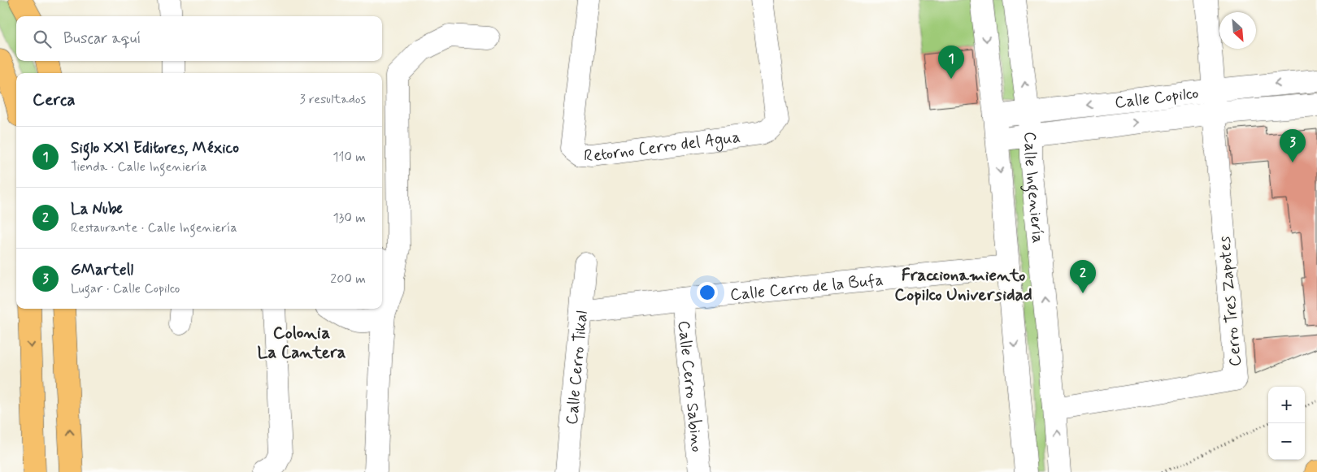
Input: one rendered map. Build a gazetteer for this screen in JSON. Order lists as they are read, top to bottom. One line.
{"streets":{"street":["Calle Copilco","Retorno Cerro del Agua","Calle Ingeniería","Calle Cerro de la Bufa","Cerro Tres Zapotes","Calle Cerro Tikal","Calle Cerro Sabino"]},"crossings":[["Calle Copilco","Calle Ingeniería"],["Calle Copilco","Cerro Tres Zapotes"],["Calle Ingeniería","Calle Cerro de la Bufa"],["Calle Ingeniería","Cerro Tres Zapotes"],["Calle Cerro de la Bufa","Calle Cerro Tikal"],["Calle Cerro de la Bufa","Calle Cerro Sabino"]],"districts":["Fraccionamiento Copilco Universidad","Colonia La Cantera"],"north":"bottom right","page":{"search":"Buscar aquí","pins":["1","3","2"],"heading":["Cerca","3 resultados"],"list":[{"mark":"1","name":"Siglo XXI Editores, México","note":"Tienda · Calle Ingeniería","value":"110 m"},{"mark":"2","name":"La Nube","note":"Restaurante · Calle Ingeniería","value":"130 m"},{"mark":"3","name":"GMartell","note":"Lugar · Calle Copilco","value":"200 m"}],"map_buttons":["+","−"]}}
